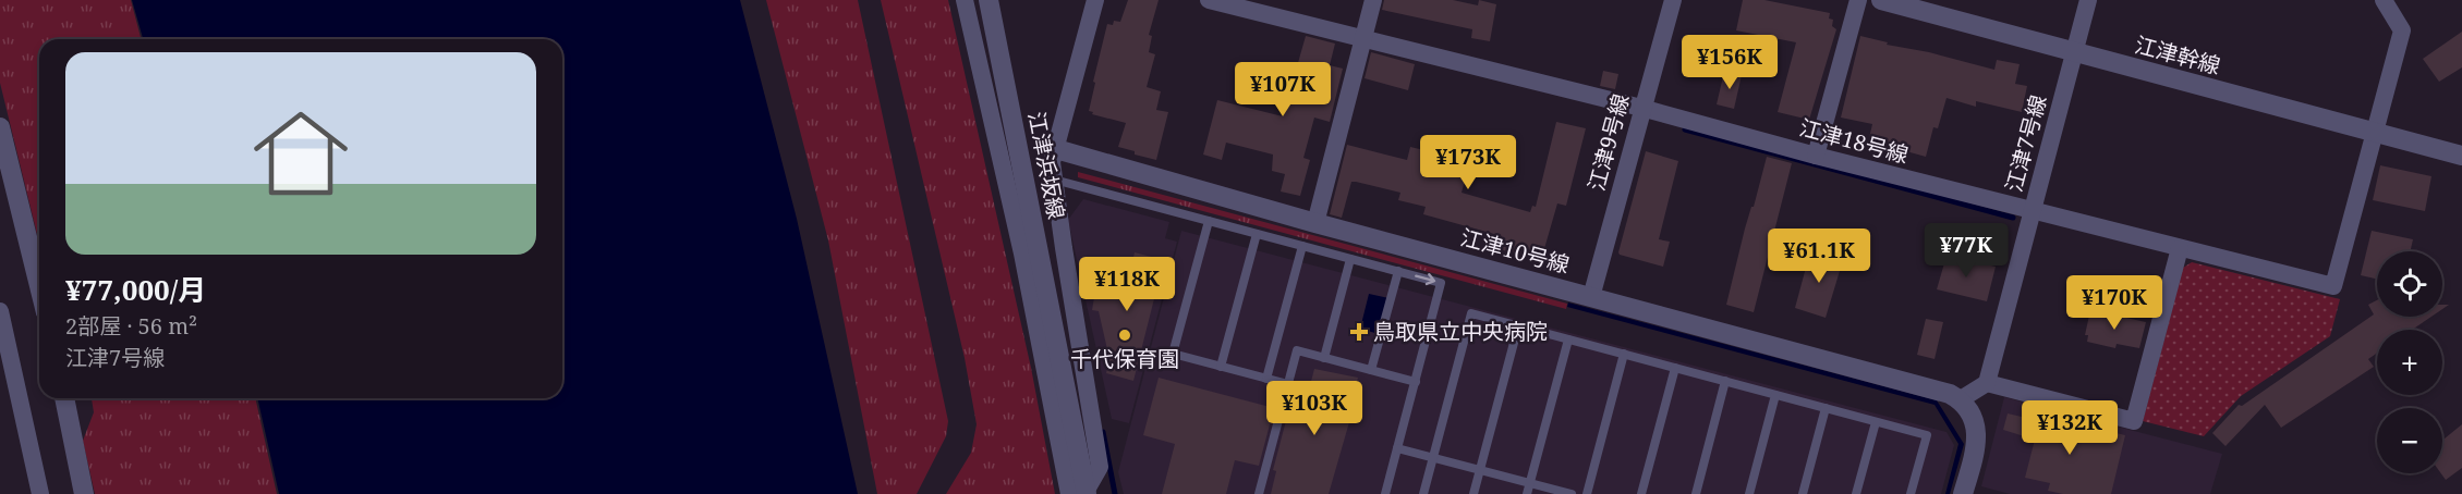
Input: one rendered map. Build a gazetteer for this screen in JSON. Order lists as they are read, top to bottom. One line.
{"streets":{"street":["江津幹線","江津18号線","江津9号線","江津7号線","江津浜坂線","江津10号線"]},"crossings":[["江津幹線","江津18号線"],["江津幹線","江津7号線"],["江津18号線","江津9号線"],["江津18号線","江津7号線"],["江津9号線","江津10号線"]],"places":{"health":["鳥取県立中央病院"],"other":["千代保育園"]},"page":{"price":["¥156K","¥107K","¥173K","¥77K","¥61.1K","¥118K","¥170K","¥103K","¥132K"],"list":[{"name":"¥77,000/月","note":"2部屋 · 56 m² · 江津7号線"}],"map_buttons":["+","−"]}}
